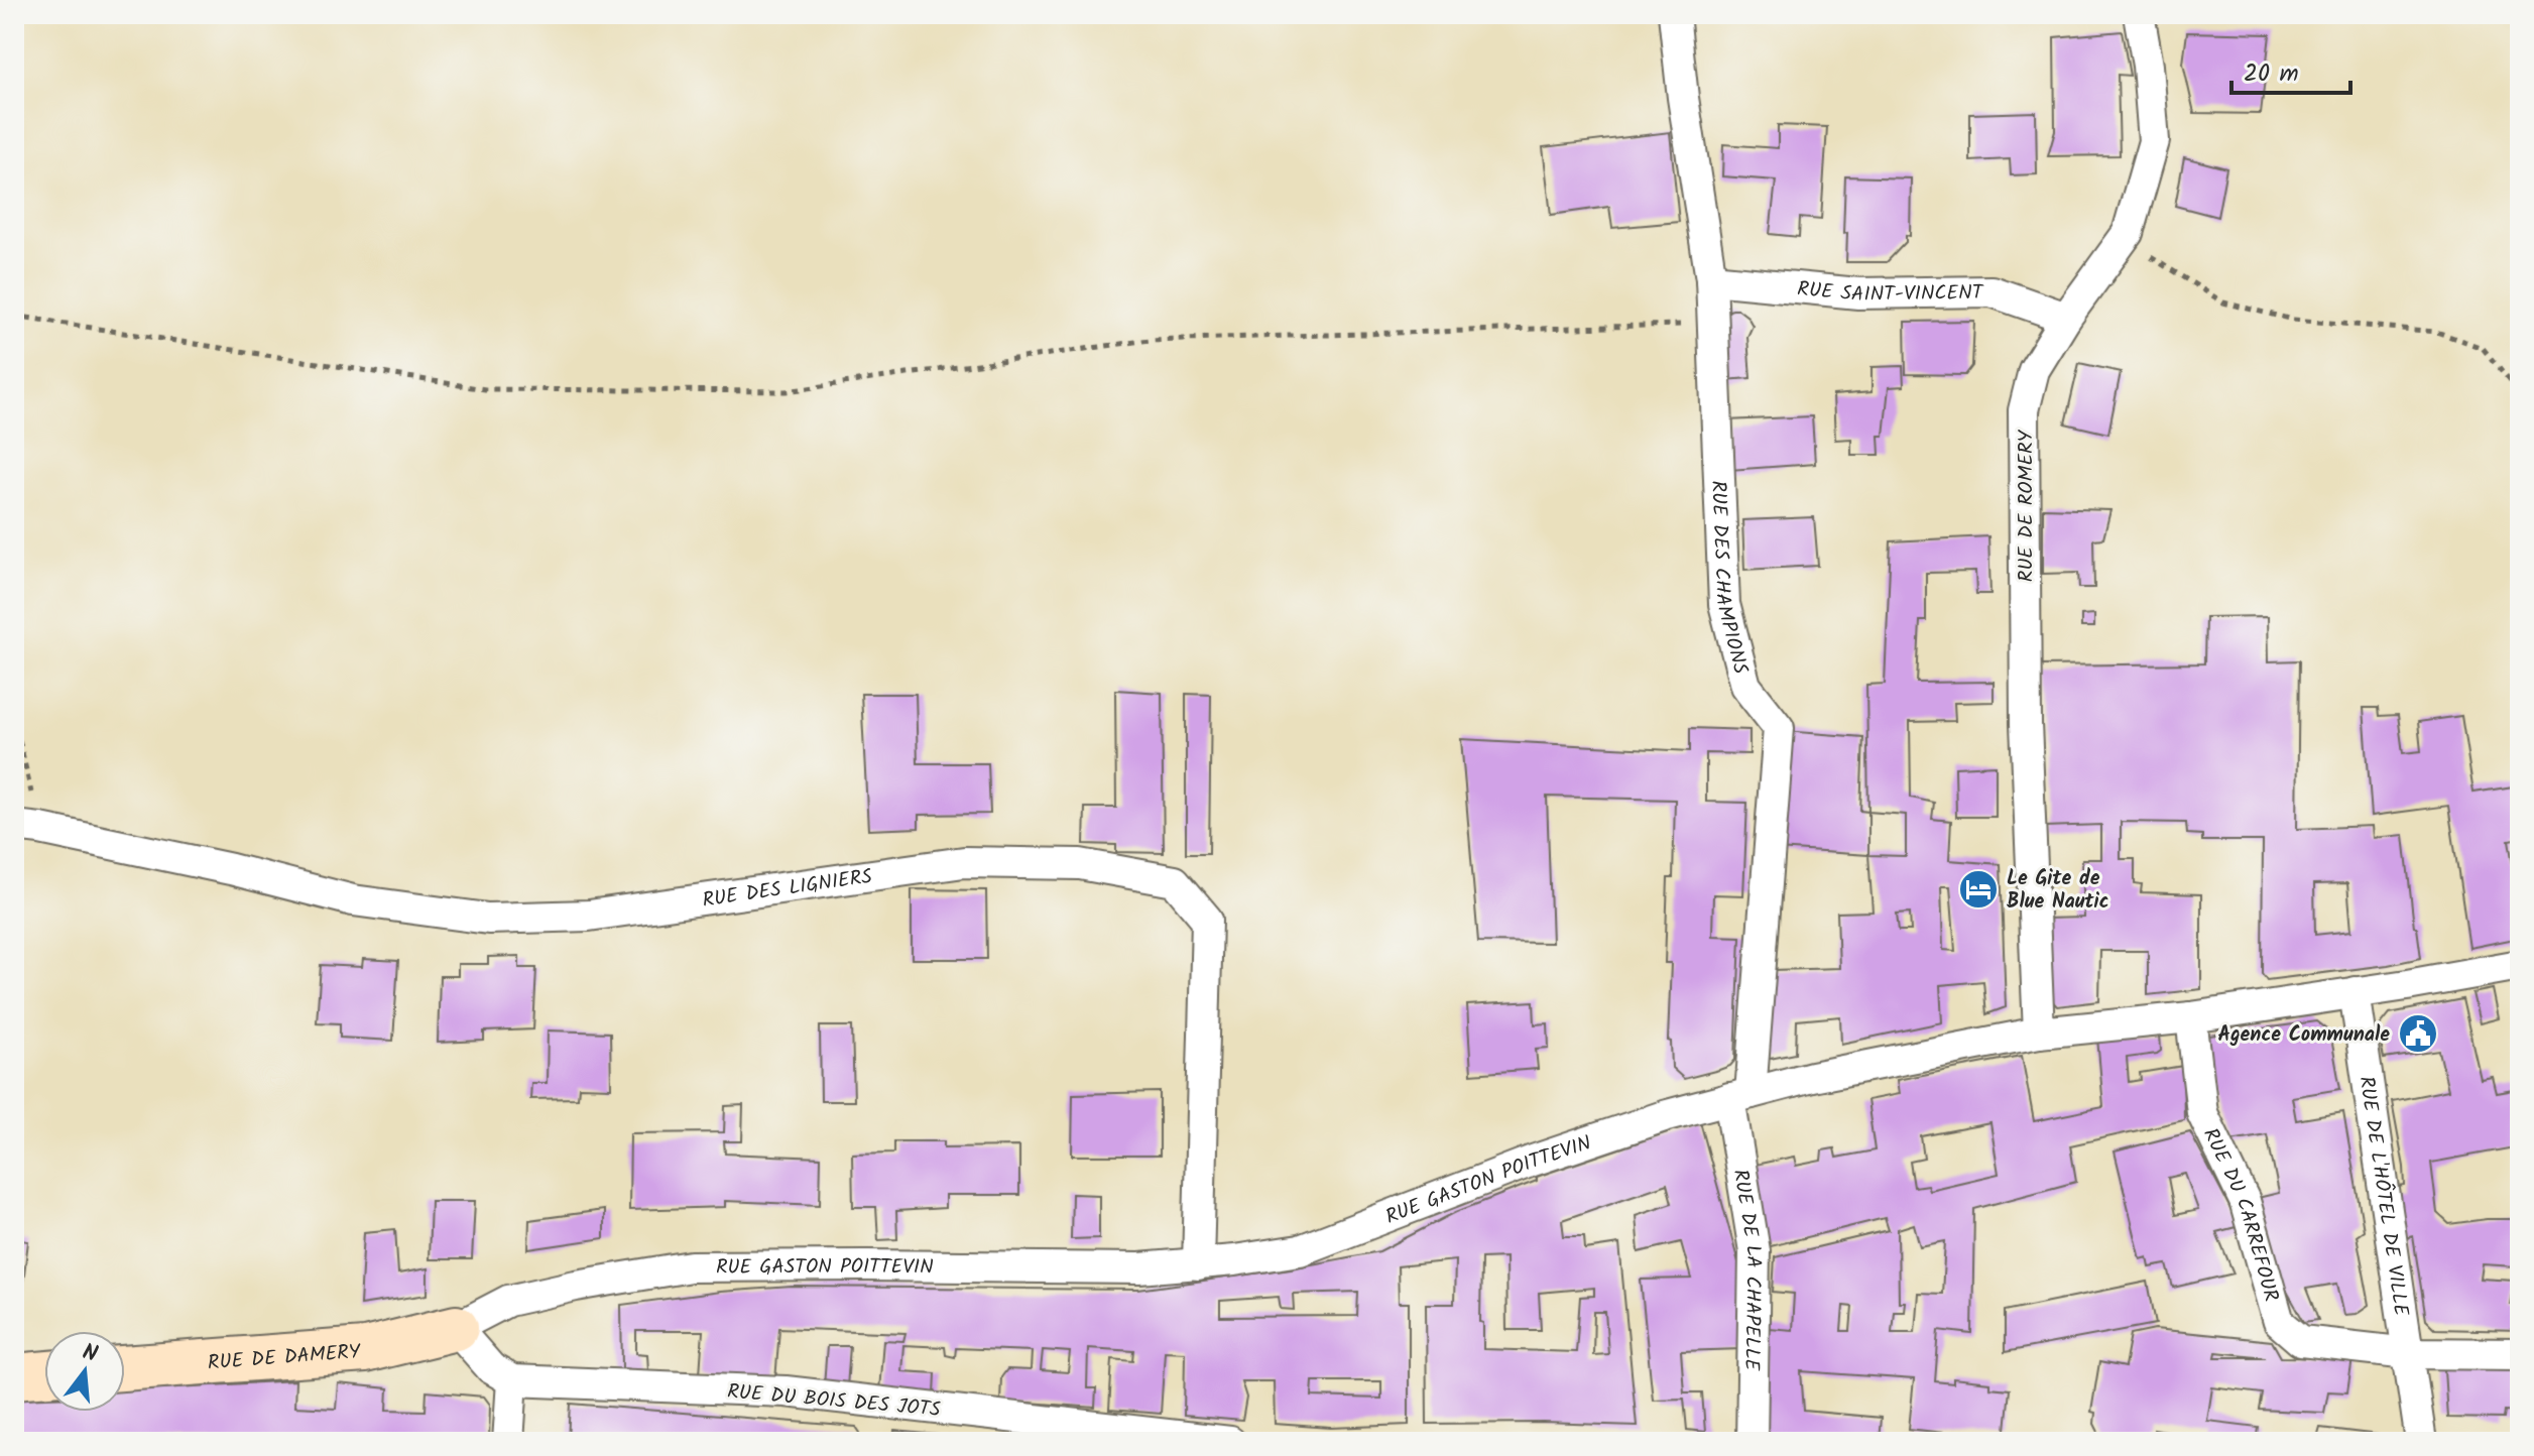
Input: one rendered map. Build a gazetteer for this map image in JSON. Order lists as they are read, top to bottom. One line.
{"streets":{"main road":["RUE DE DAMERY"],"street":["RUE SAINT-VINCENT","RUE DE ROMERY","RUE DES CHAMPIONS","RUE DES LIGNIERS","RUE GASTON POITTEVIN","RUE DE L'HÔTEL DE VILLE","RUE DU CARREFOUR","RUE DE LA CHAPELLE","RUE DU BOIS DES JOTS"]},"crossings":[["RUE SAINT-VINCENT","RUE DE ROMERY"],["RUE SAINT-VINCENT","RUE DES CHAMPIONS"],["RUE DE ROMERY","RUE GASTON POITTEVIN"],["RUE DES CHAMPIONS","RUE GASTON POITTEVIN"],["RUE DES CHAMPIONS","RUE DE LA CHAPELLE"],["RUE DES LIGNIERS","RUE GASTON POITTEVIN"],["RUE GASTON POITTEVIN","RUE DE L'HÔTEL DE VILLE"],["RUE GASTON POITTEVIN","RUE DU CARREFOUR"],["RUE GASTON POITTEVIN","RUE DE LA CHAPELLE"],["RUE GASTON POITTEVIN","RUE DE DAMERY"],["RUE DE L'HÔTEL DE VILLE","RUE DU CARREFOUR"]],"places":{"hotel":["Le Gite de Blue Nautic"],"public building":["Agence Communale"]},"scale_bar":"20 m","north":"top"}
